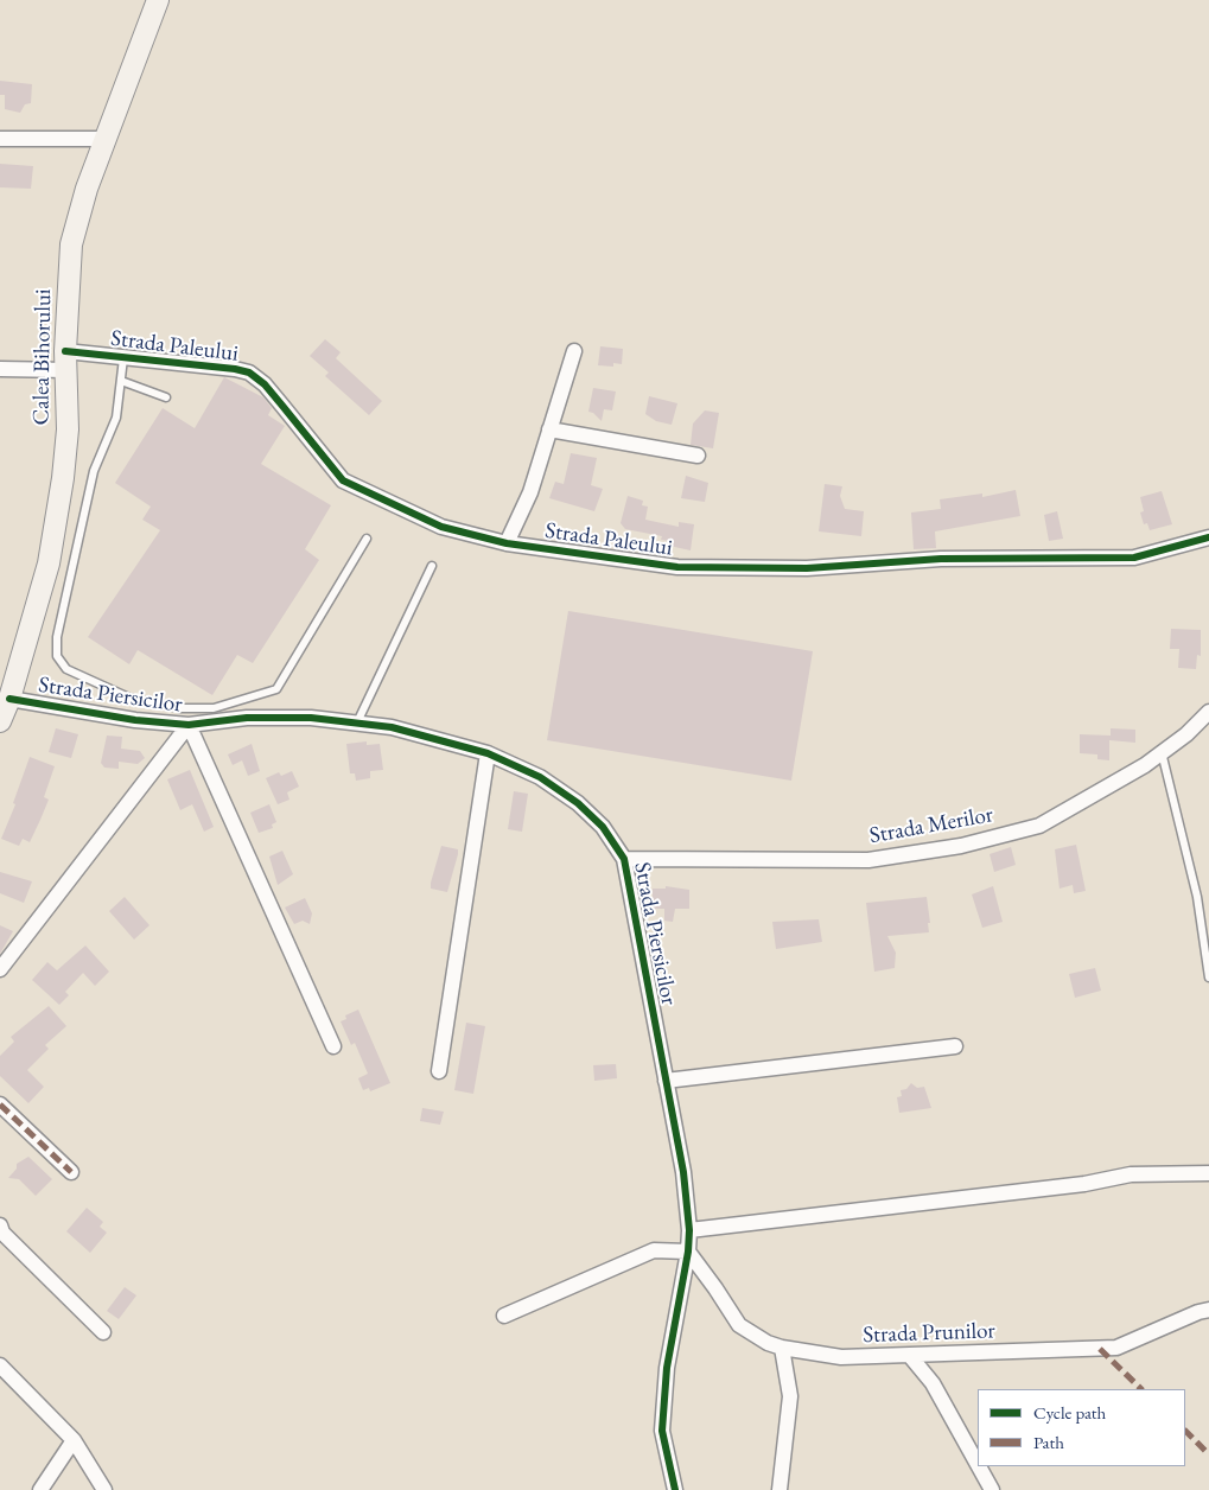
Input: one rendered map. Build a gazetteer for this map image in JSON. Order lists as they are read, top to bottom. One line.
{"streets":{"main road":["Calea Bihorului"],"street":["Strada Paleului","Strada Piersicilor","Strada Merilor","Strada Prunilor"]},"crossings":[["Strada Paleului","Calea Bihorului"],["Calea Bihorului","Strada Piersicilor"],["Strada Piersicilor","Strada Merilor"],["Strada Piersicilor","Strada Prunilor"]],"legend":["Cycle path","Path"]}
